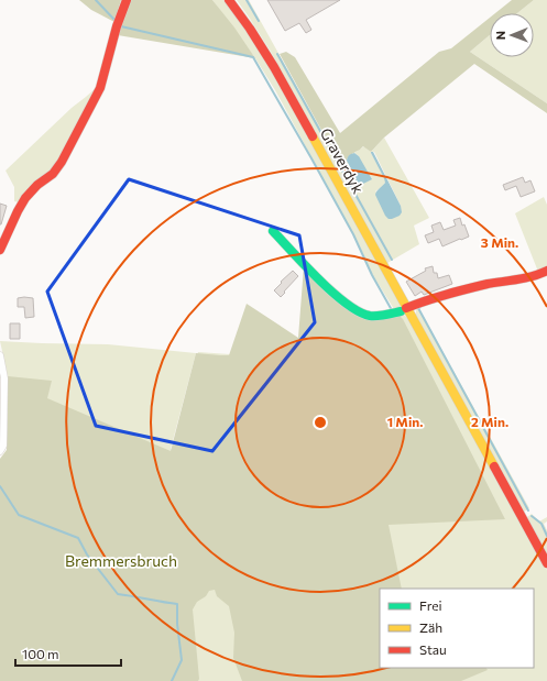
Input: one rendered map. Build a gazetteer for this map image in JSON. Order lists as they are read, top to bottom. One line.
{"streets":{"main road":["Graverdyk"]},"parks":["Bremmersbruch"],"legend":["Frei","Zäh","Stau"],"scale_bar":"100 m","north":"left","rings":["3 Min.","1 Min.","2 Min."]}
